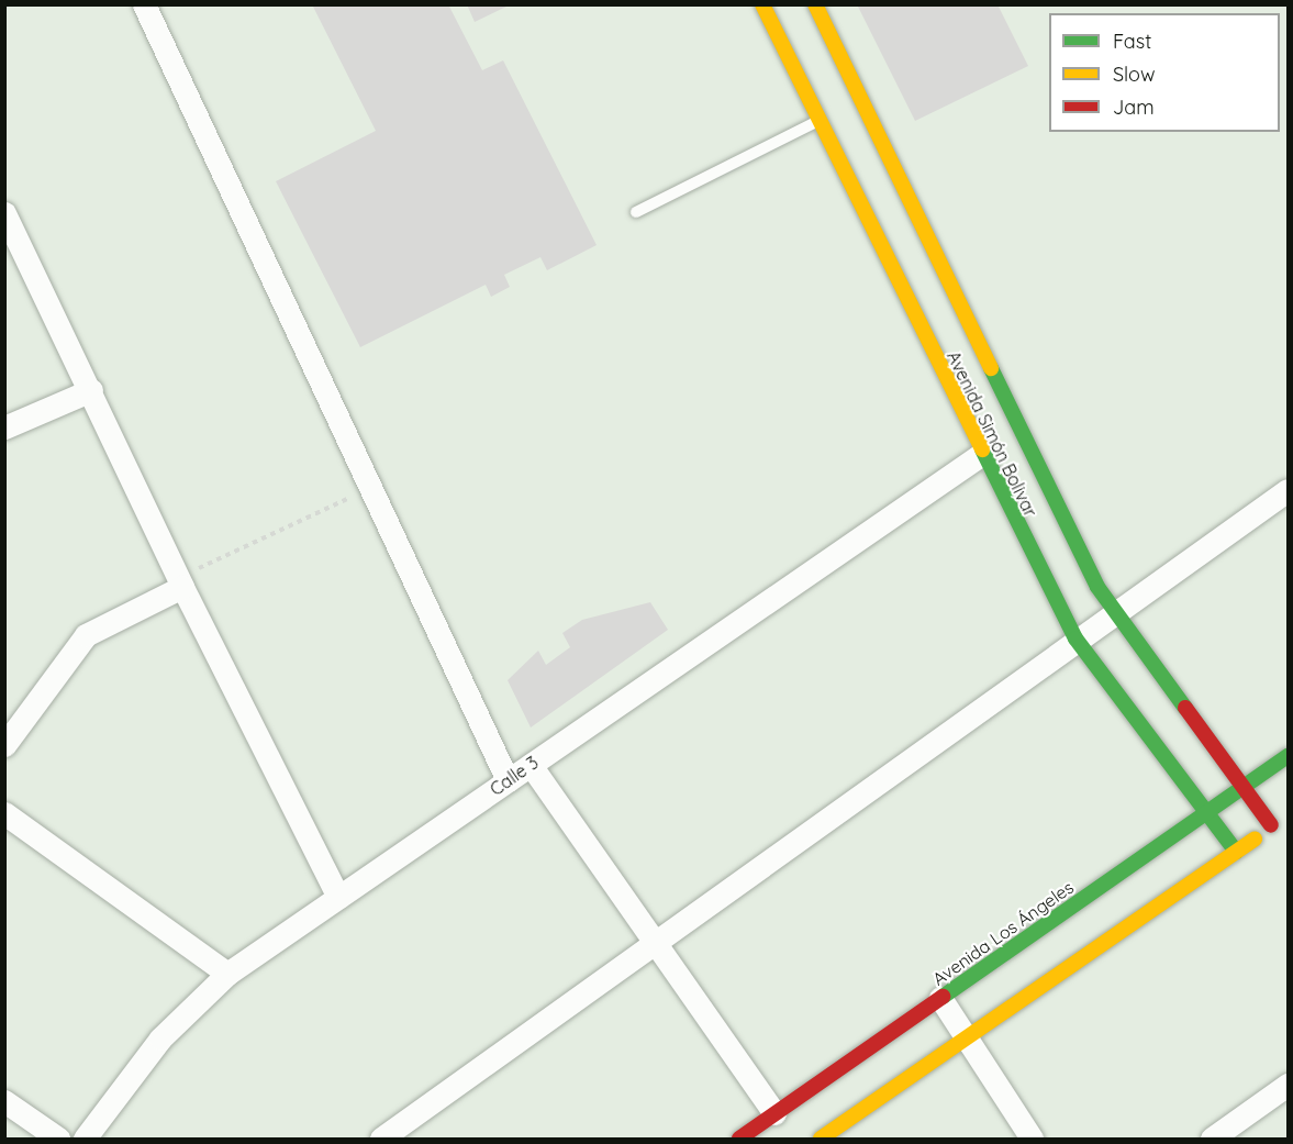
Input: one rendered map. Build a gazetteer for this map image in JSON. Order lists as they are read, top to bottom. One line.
{"streets":{"street":["Avenida Simón Bolivar","Calle 3","Avenida Los Ángeles"]},"crossings":[["Avenida Simón Bolivar","Calle 3"],["Avenida Simón Bolivar","Avenida Los Ángeles"]],"legend":["Fast","Slow","Jam"]}
